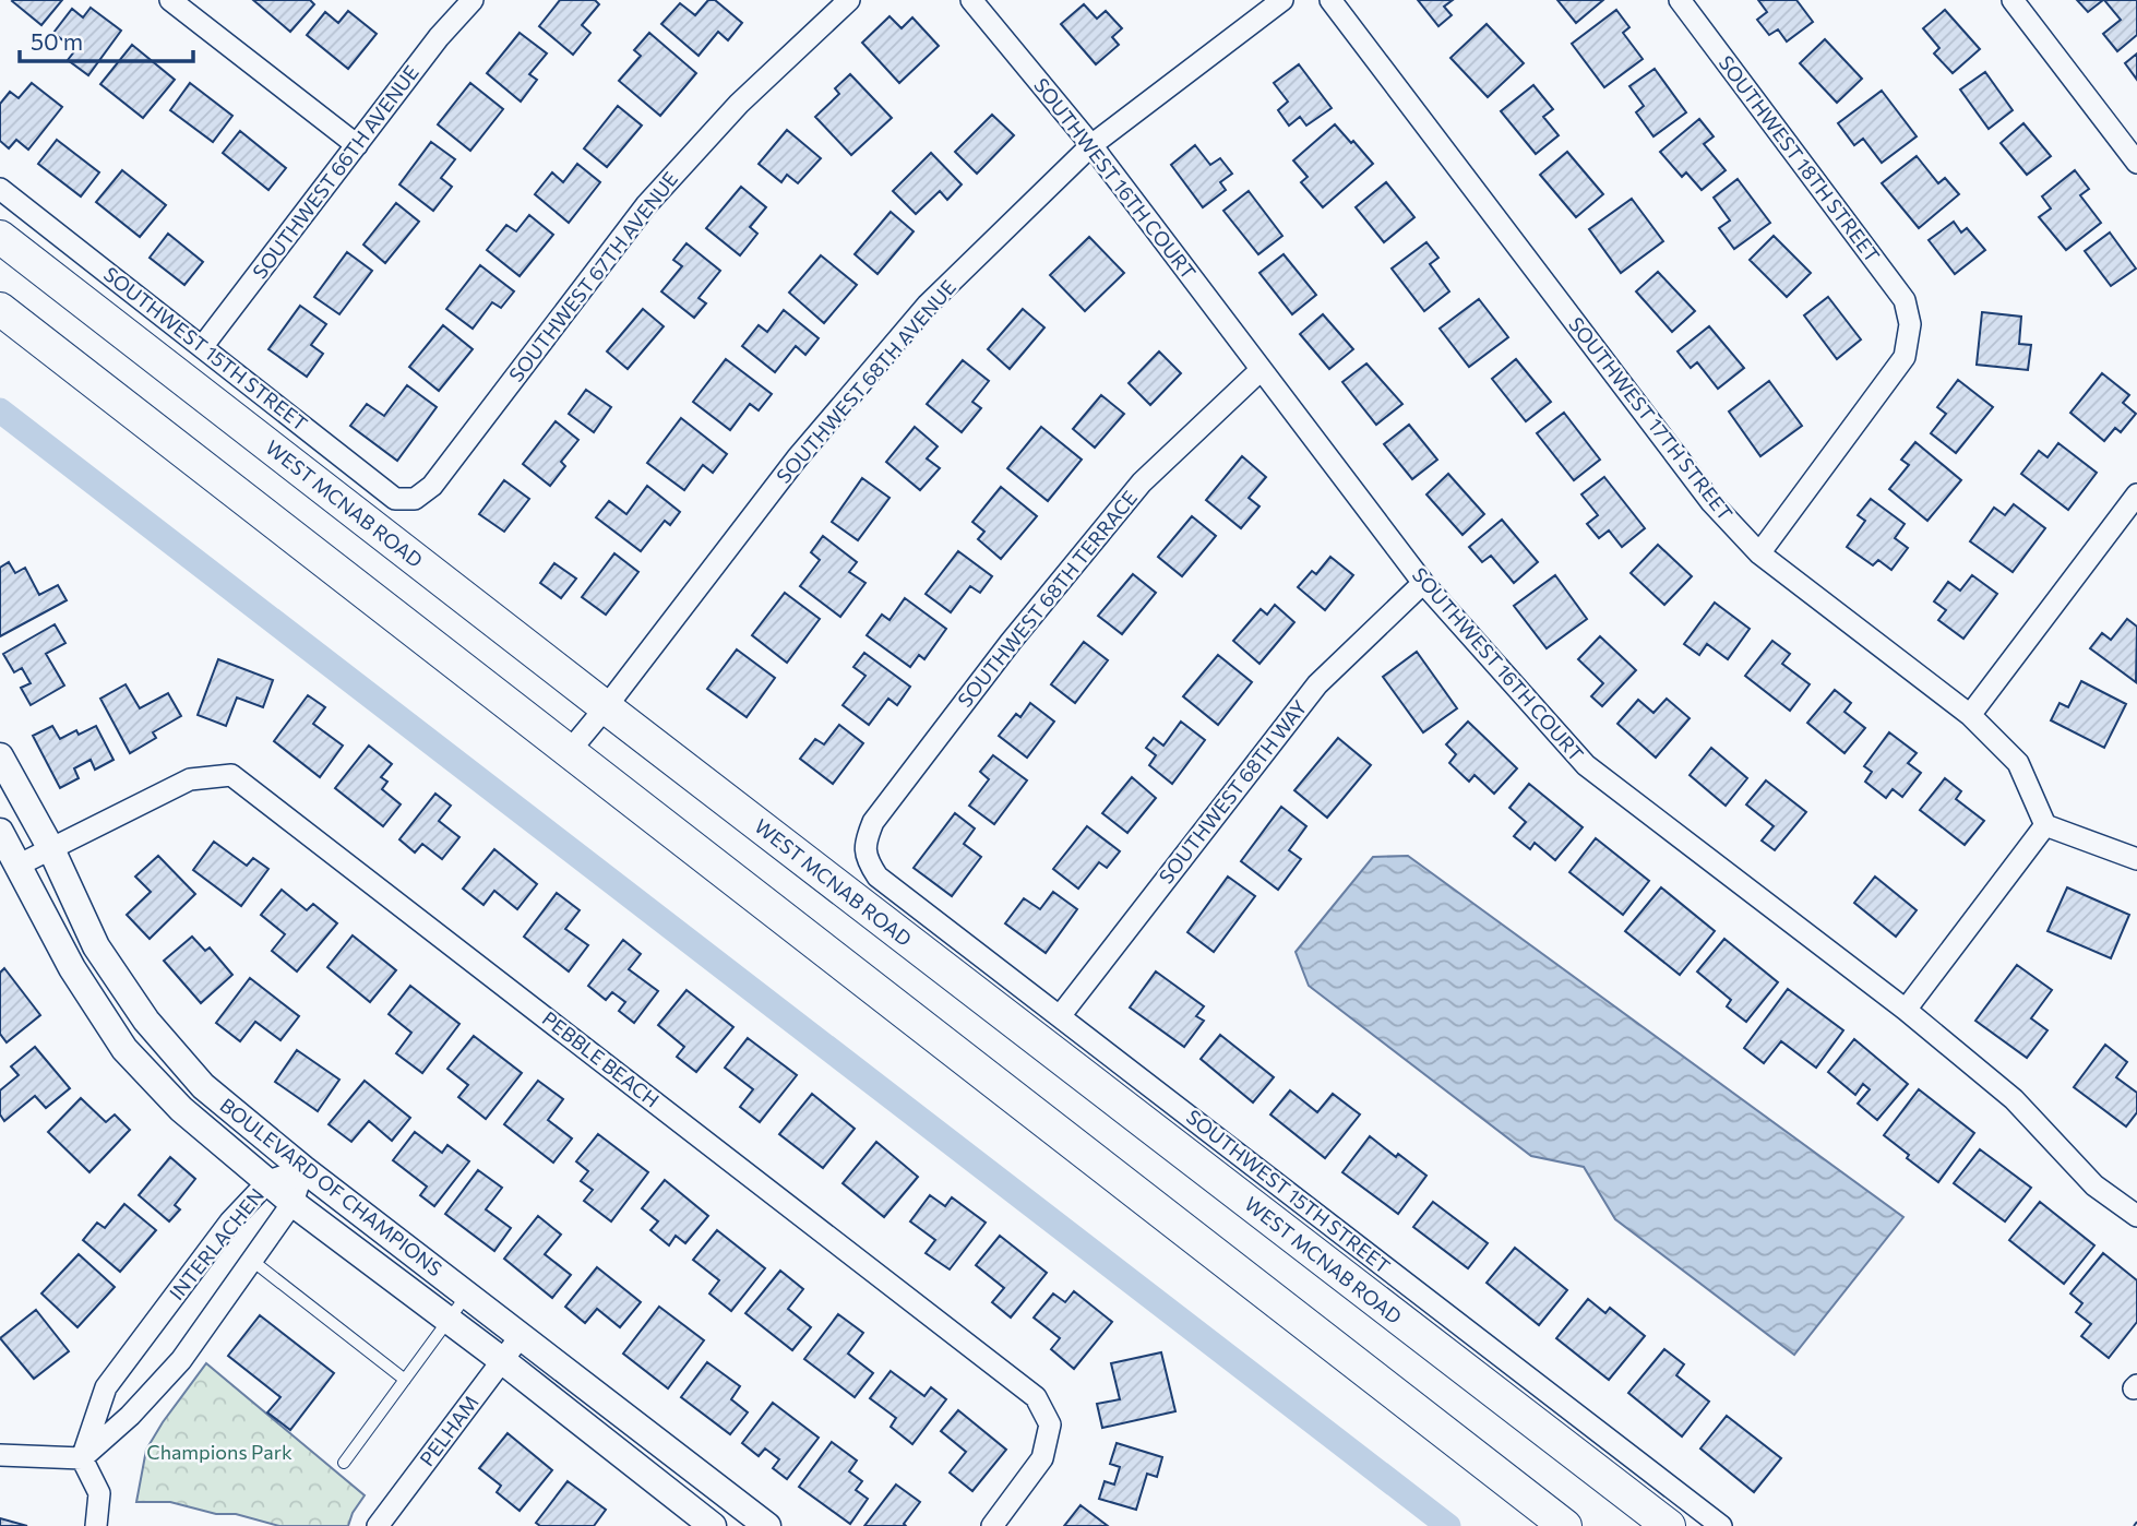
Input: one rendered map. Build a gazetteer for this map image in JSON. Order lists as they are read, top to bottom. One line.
{"streets":{"main road":["WEST MCNAB ROAD"],"street":["SOUTHWEST 18TH STREET","SOUTHWEST 66TH AVENUE","SOUTHWEST 16TH COURT","SOUTHWEST 67TH AVENUE","SOUTHWEST 15TH STREET","SOUTHWEST 68TH AVENUE","SOUTHWEST 17TH STREET","SOUTHWEST 68TH TERRACE","SOUTHWEST 68TH WAY","PEBBLE BEACH","BOULEVARD OF CHAMPIONS","INTERLACHEN","PELHAM"]},"crossings":[["SOUTHWEST 18TH STREET","SOUTHWEST 17TH STREET"],["SOUTHWEST 66TH AVENUE","SOUTHWEST 15TH STREET"],["SOUTHWEST 16TH COURT","SOUTHWEST 68TH AVENUE"],["SOUTHWEST 16TH COURT","SOUTHWEST 68TH TERRACE"],["SOUTHWEST 16TH COURT","SOUTHWEST 68TH WAY"],["SOUTHWEST 67TH AVENUE","SOUTHWEST 15TH STREET"],["SOUTHWEST 15TH STREET","SOUTHWEST 68TH TERRACE"],["SOUTHWEST 15TH STREET","SOUTHWEST 68TH WAY"],["SOUTHWEST 68TH AVENUE","WEST MCNAB ROAD"],["PEBBLE BEACH","BOULEVARD OF CHAMPIONS"],["BOULEVARD OF CHAMPIONS","INTERLACHEN"],["BOULEVARD OF CHAMPIONS","PELHAM"]],"parks":["Champions Park"],"scale_bar":"50 m"}
